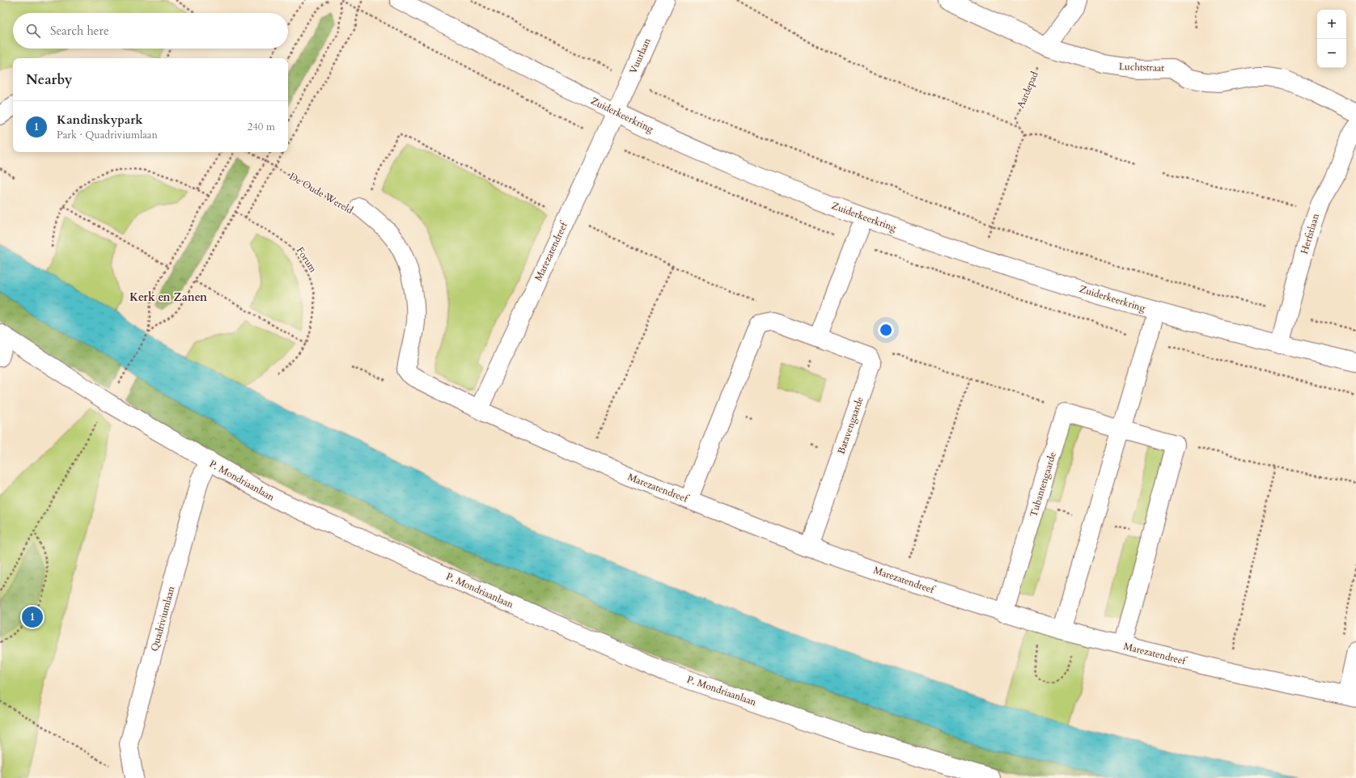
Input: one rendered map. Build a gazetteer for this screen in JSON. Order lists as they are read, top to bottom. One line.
{"streets":{"street":["Vuurlaan","Luchtstraat","Zuiderkeerkring","De Oude Wereld","Herfstlaan","Marezatendreef","Batavengaarde","P. Mondriaanlaan","Tubantengaarde","Quadriviumlaan"],"path":["Aardepad","Forum"]},"crossings":[["Vuurlaan","Zuiderkeerkring"],["Vuurlaan","Marezatendreef"],["Luchtstraat","Aardepad"],["Zuiderkeerkring","Herfstlaan"],["Zuiderkeerkring","Marezatendreef"],["De Oude Wereld","Marezatendreef"],["Marezatendreef","Batavengaarde"],["Marezatendreef","Tubantengaarde"],["P. Mondriaanlaan","Quadriviumlaan"]],"districts":["Kerk en Zanen"],"page":{"map_buttons":["+","−"],"search":"Search here","heading":"Nearby","list":[{"mark":"1","name":"Kandinskypark","note":"Park · Quadriviumlaan","value":"240 m"}],"pins":"1"}}
